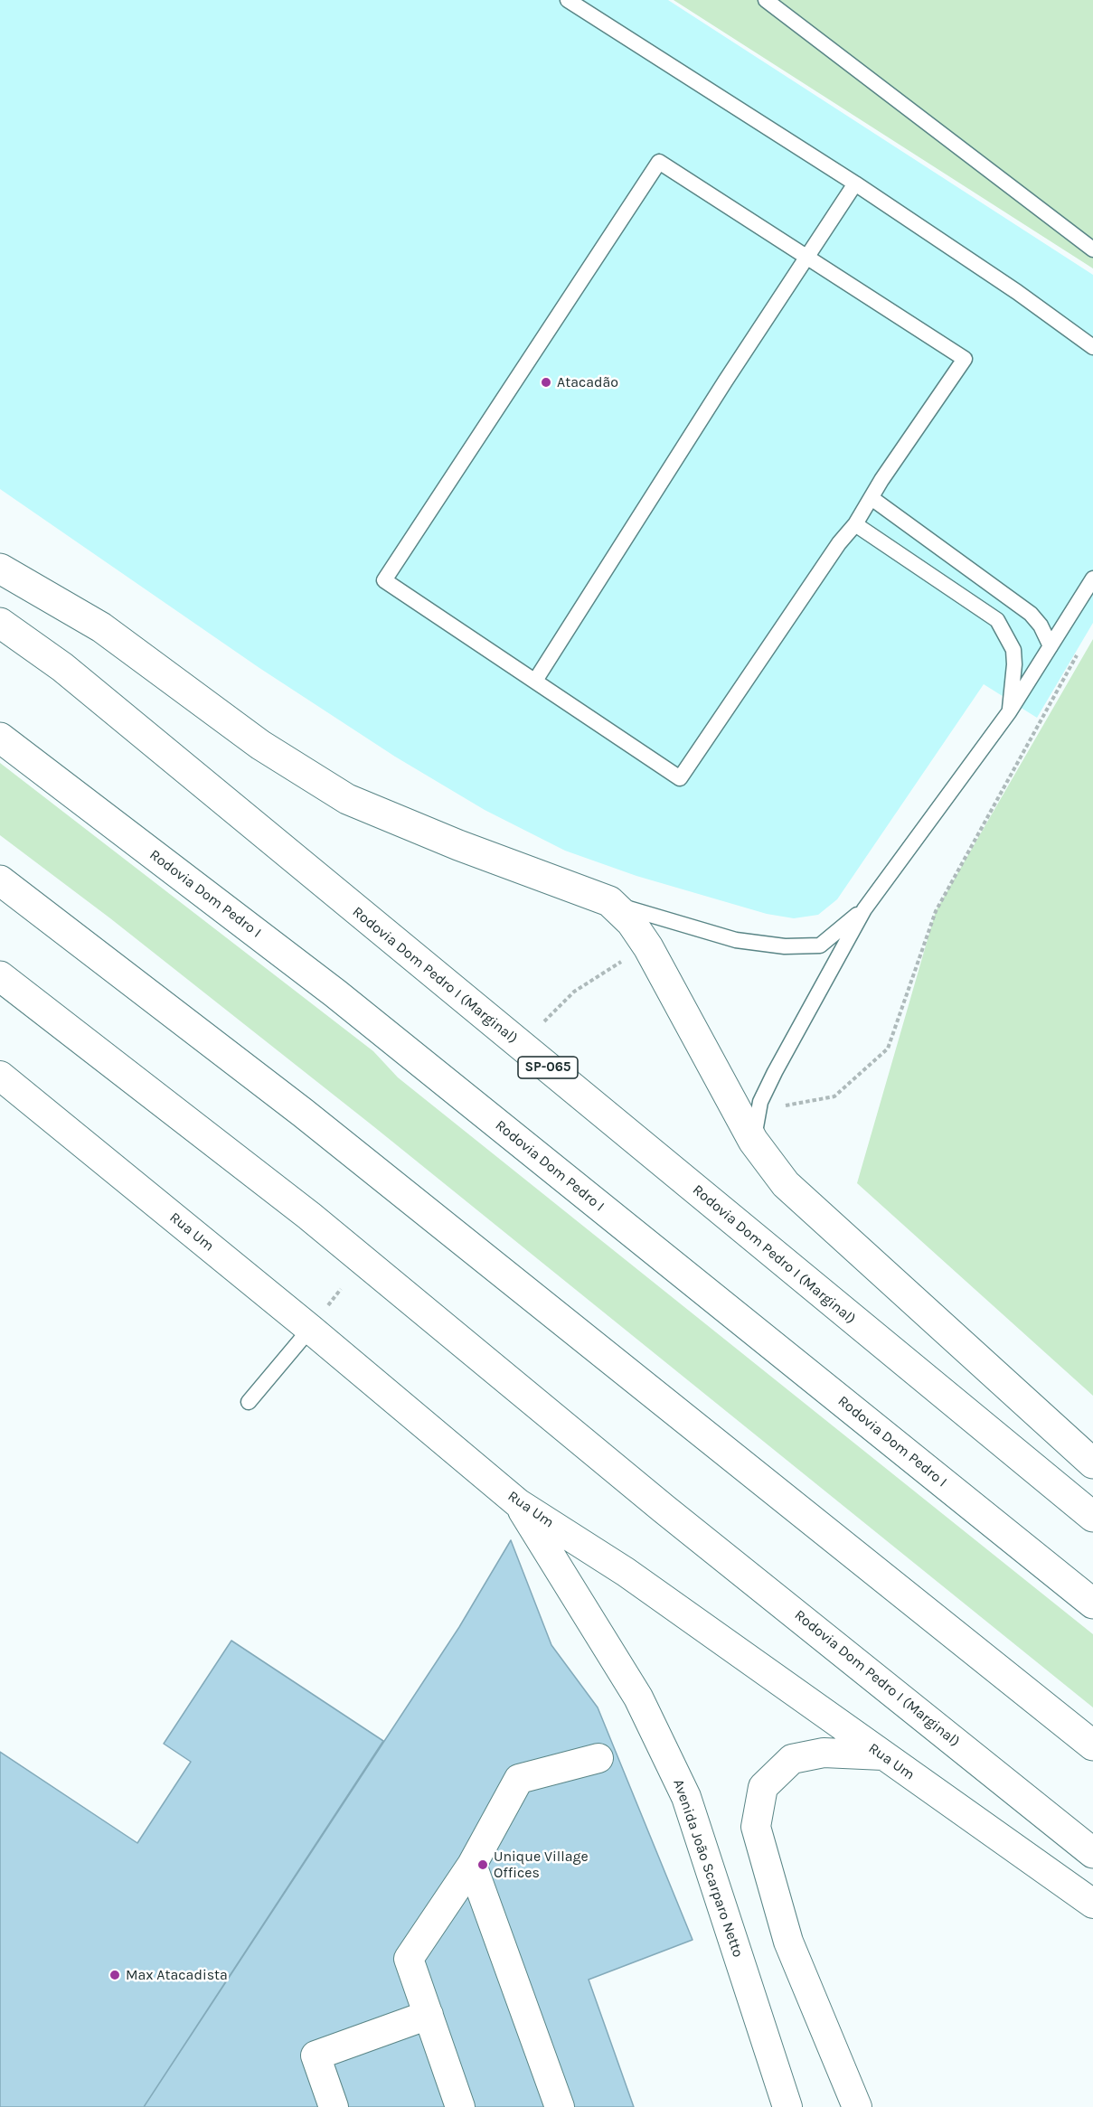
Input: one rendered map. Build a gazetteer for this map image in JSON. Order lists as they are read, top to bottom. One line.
{"streets":{"highway":["Rodovia Dom Pedro I","Rodovia Dom Pedro I (Marginal)","SP-065"],"street":["Rua Um","Avenida João Scarparo Netto"]},"crossings":[["Rua Um","Avenida João Scarparo Netto"]],"places":["Atacadão","Unique Village Offices","Max Atacadista"]}
